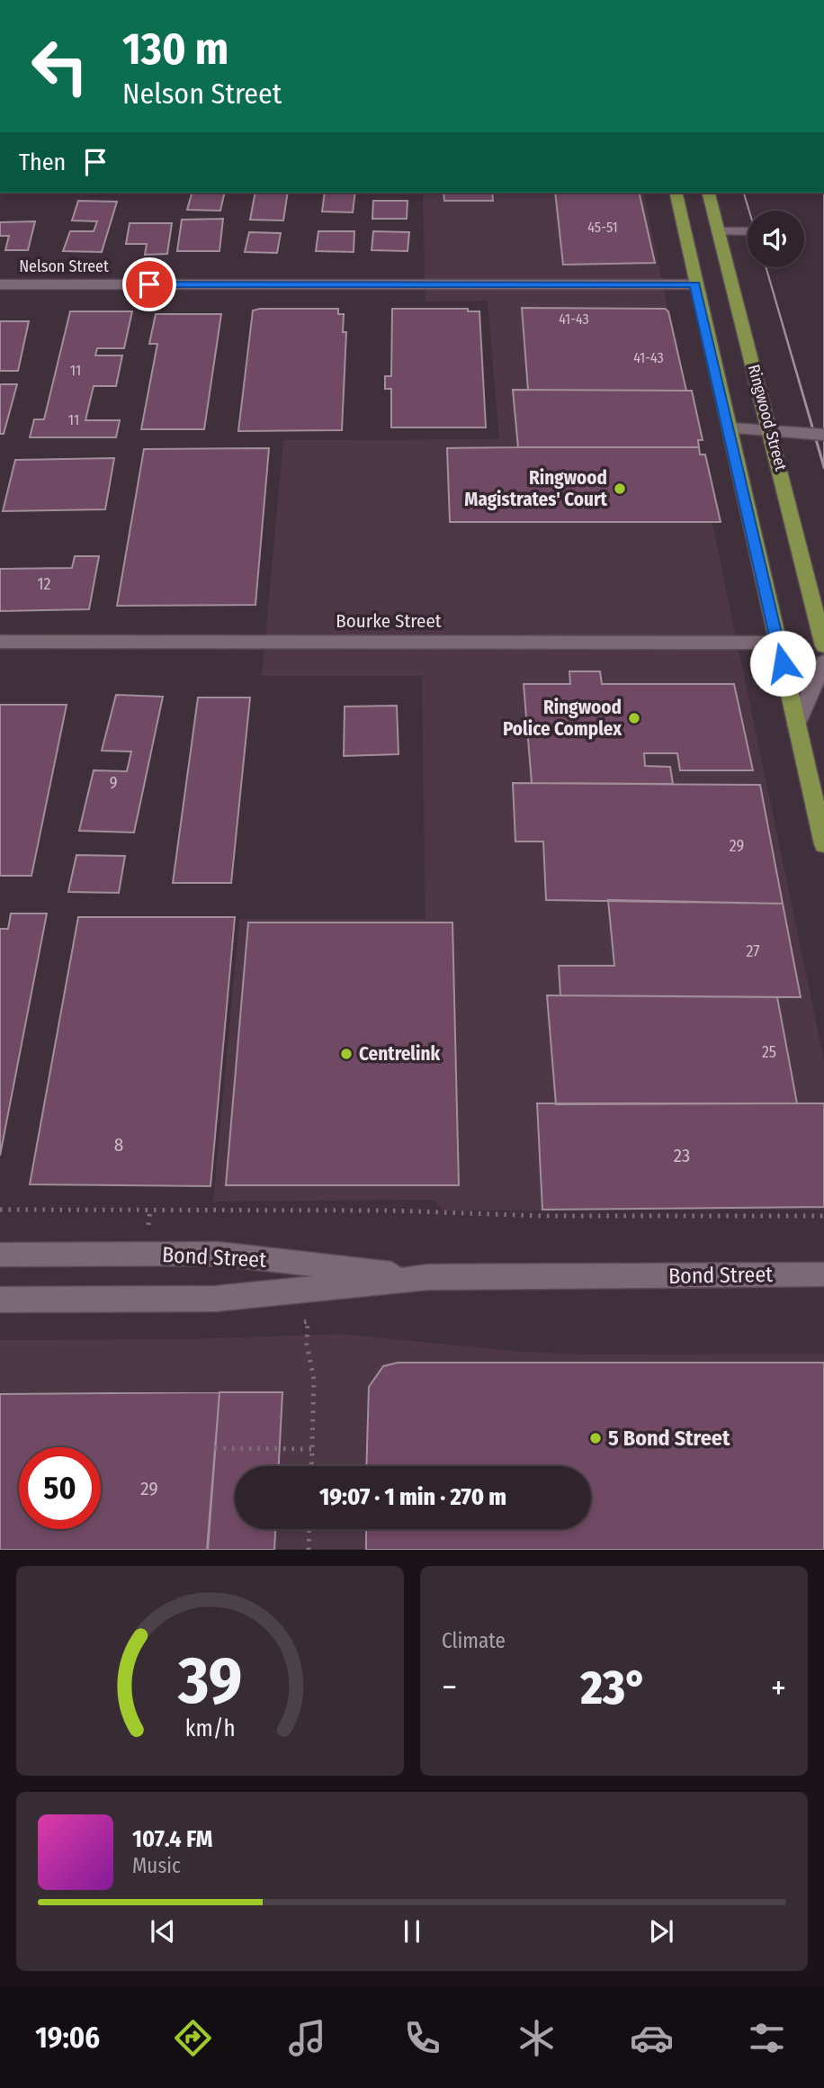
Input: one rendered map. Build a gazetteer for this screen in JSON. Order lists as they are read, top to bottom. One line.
{"streets":{"main road":["Ringwood Street"],"street":["Nelson Street","Bourke Street","Bond Street"]},"crossings":[["Nelson Street","Ringwood Street"],["Ringwood Street","Bourke Street"]],"places":["Ringwood Magistrates' Court","Ringwood Police Complex","Centrelink","5 Bond Street"],"house_numbers":["45-51","41-43","41-43","11","11","12","9","29","27","25","8","23","29"],"page":{"turn":["130 m","Nelson Street"],"then":"Then","limit":"50","trip":"19:07 · 1 min · 270 m","tile":"Climate","heat":["−","23°","+"],"song":["107.4 FM","Music"],"tabs":"19:06","gauge":["39","km/h"]}}
